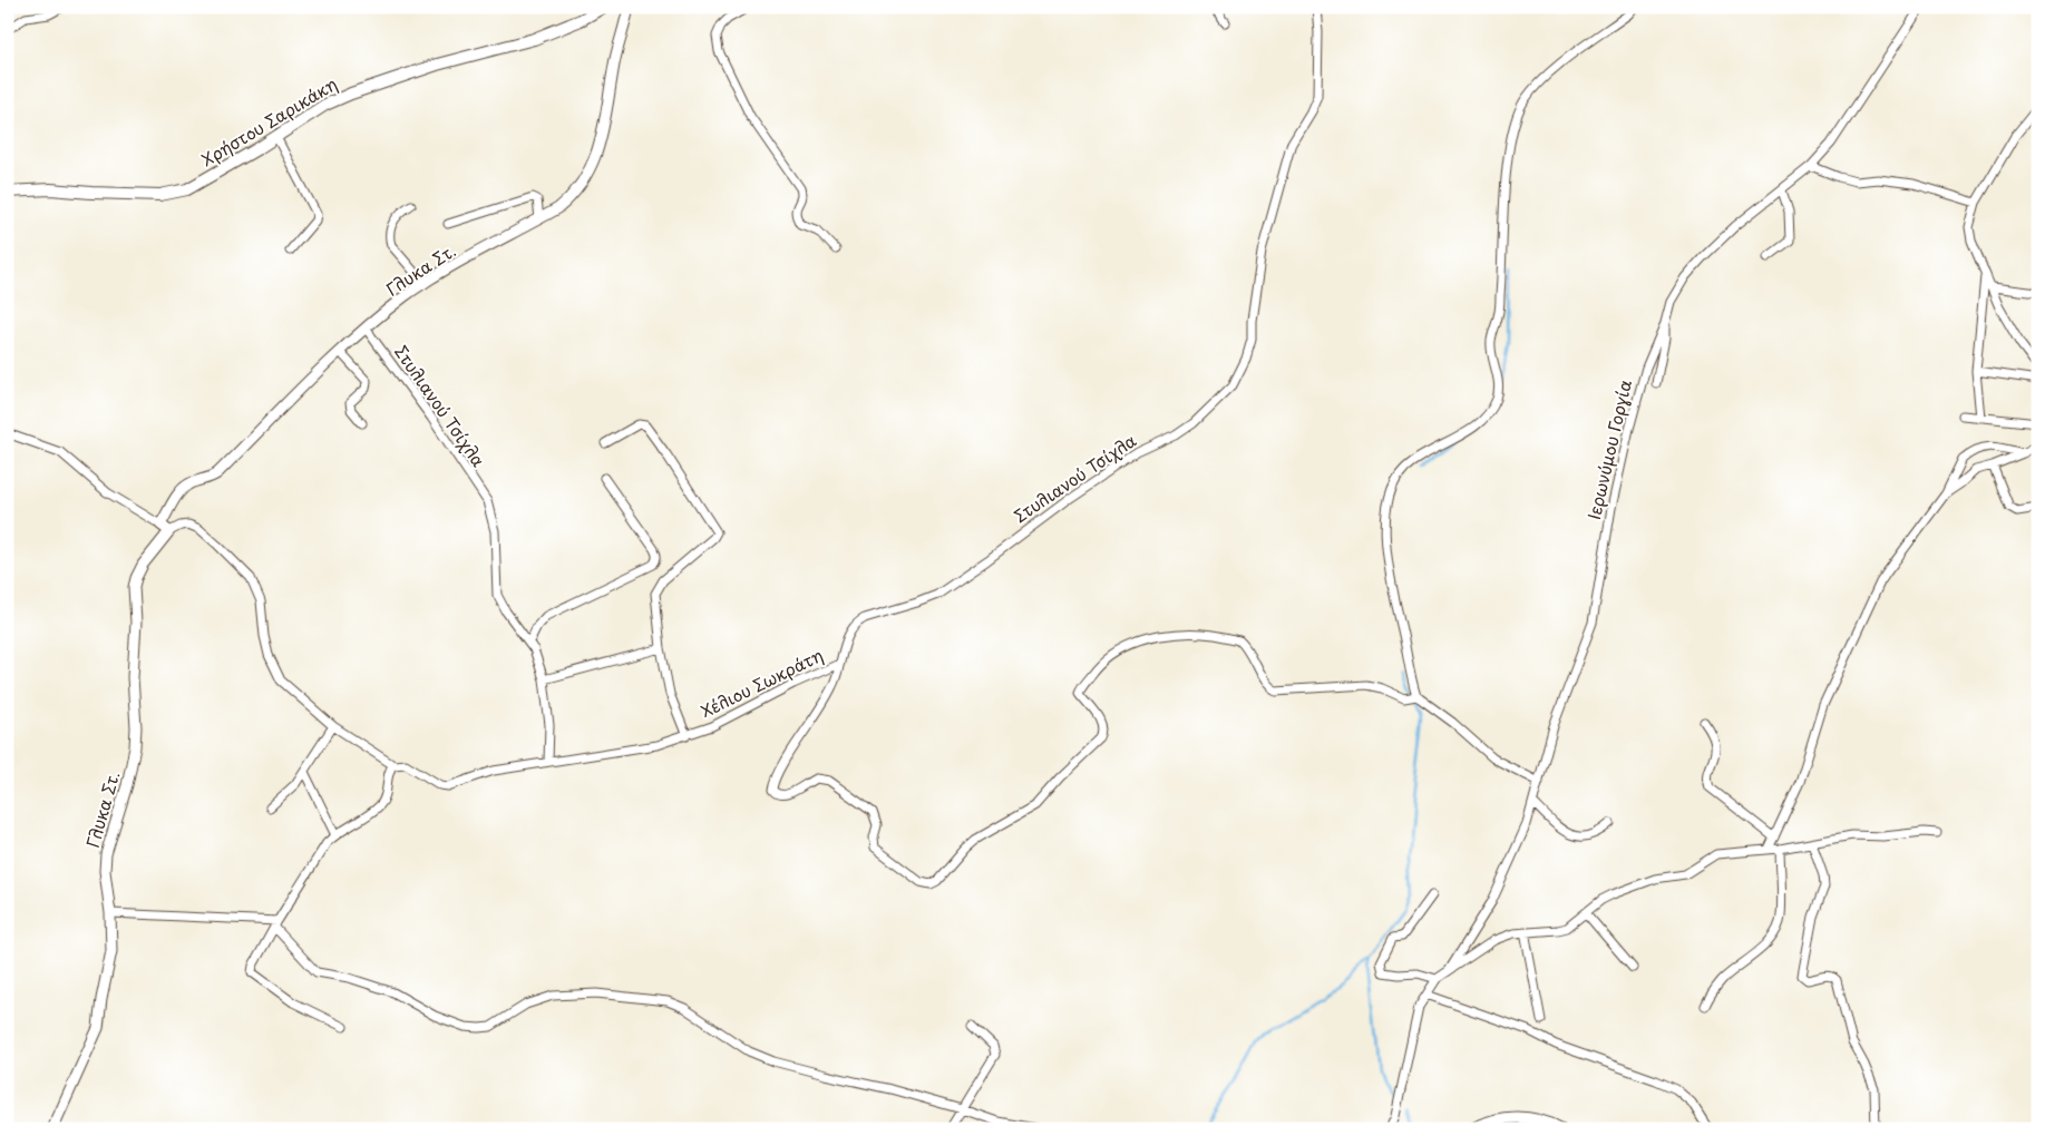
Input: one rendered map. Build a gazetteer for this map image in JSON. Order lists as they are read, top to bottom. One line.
{"streets":{"main road":["Χρήστου Σαρικάκη"],"street":["Γλυκα Στ.","Στυλιανού Τσίχλα","Ιερωνύμου Γοργία","Χέλιου Σωκράτη"]},"crossings":[["Γλυκα Στ.","Στυλιανού Τσίχλα"],["Γλυκα Στ.","Χέλιου Σωκράτη"],["Στυλιανού Τσίχλα","Χέλιου Σωκράτη"]]}
